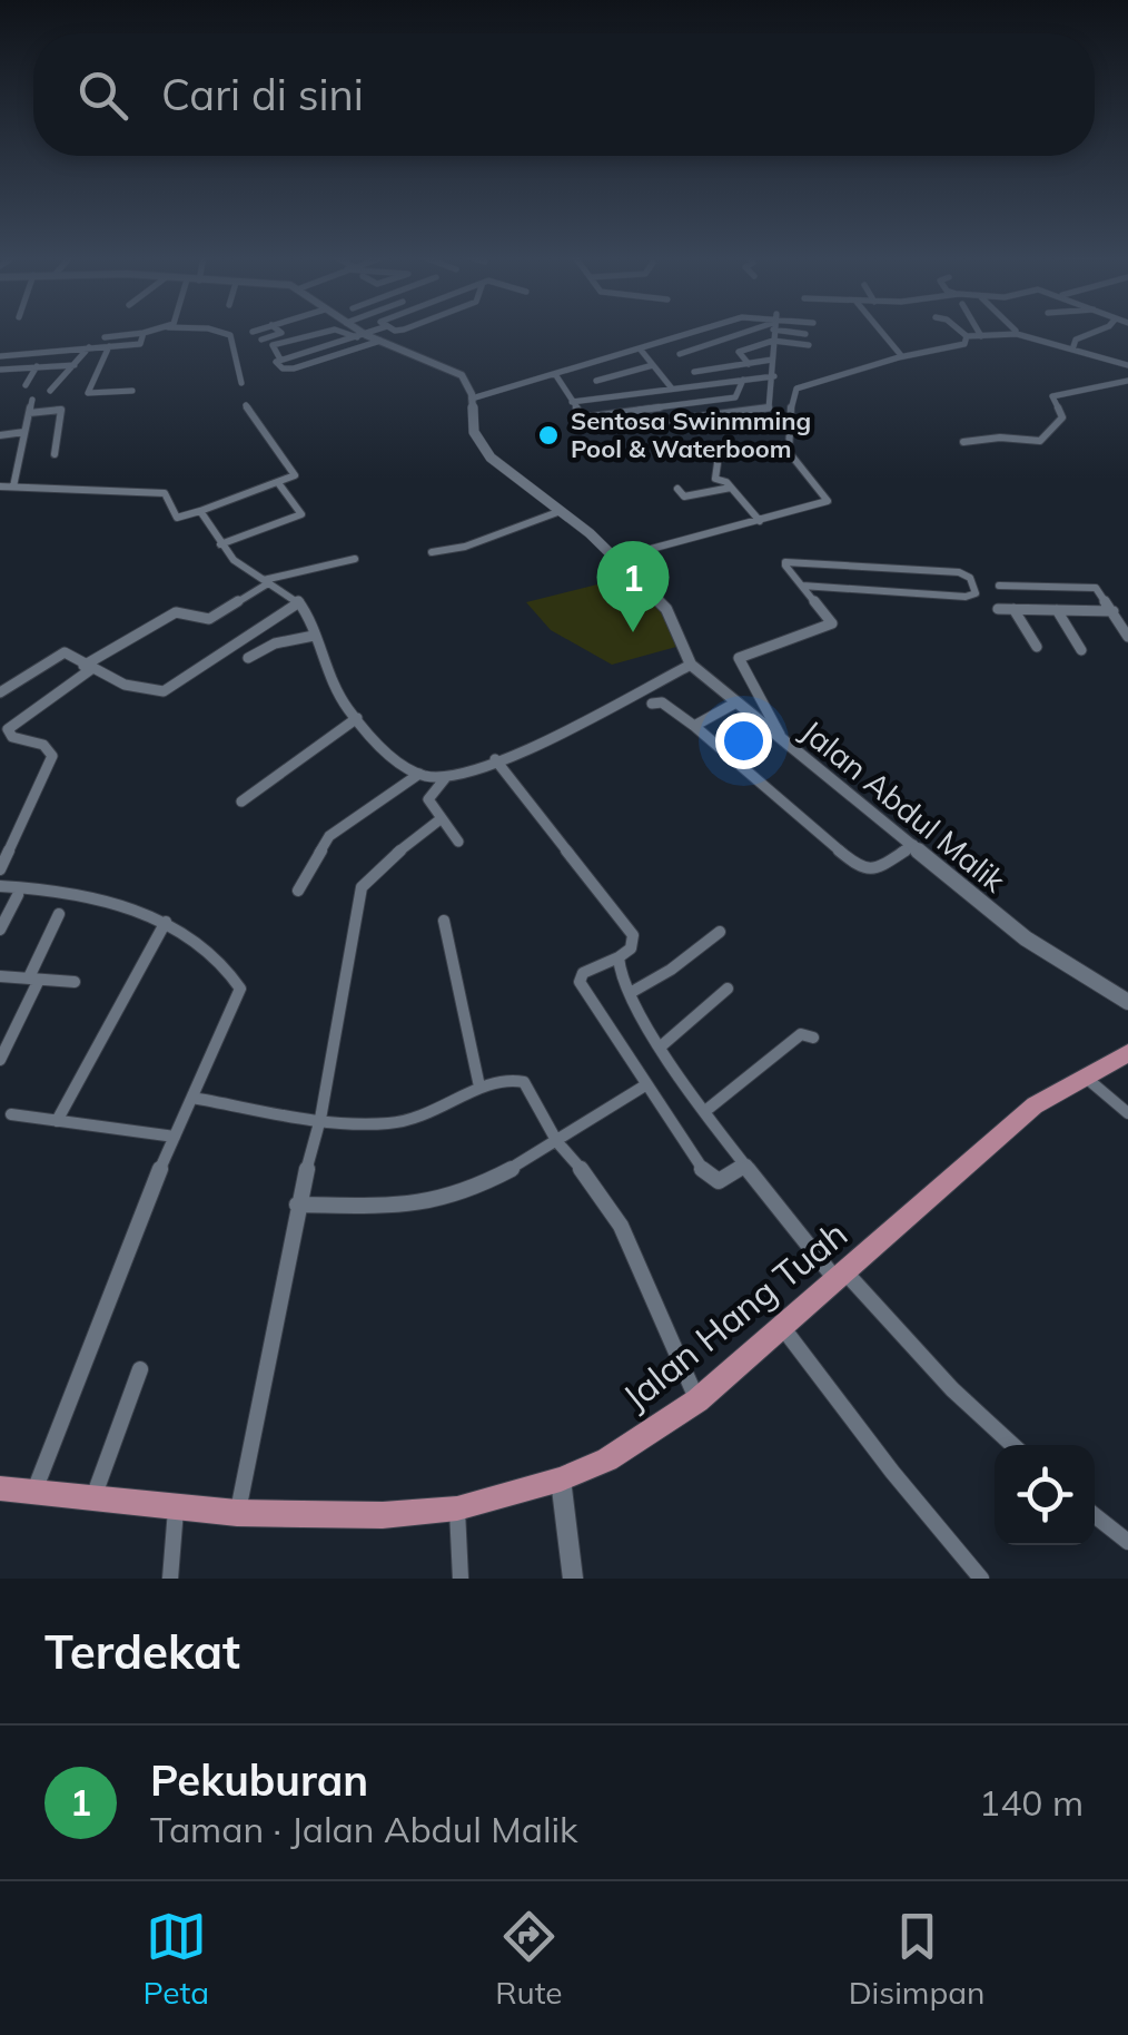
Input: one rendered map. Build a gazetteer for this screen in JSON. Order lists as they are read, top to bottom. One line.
{"streets":{"main road":["Jalan Hang Tuah"],"street":["Jalan Abdul Malik"]},"places":["Sentosa Swinmming Pool & Waterboom"],"page":{"search":"Cari di sini","pins":"1","heading":"Terdekat","list":[{"mark":"1","name":"Pekuburan","note":"Taman · Jalan Abdul Malik","value":"140 m"}],"nav":["Peta","Rute","Disimpan"]}}
